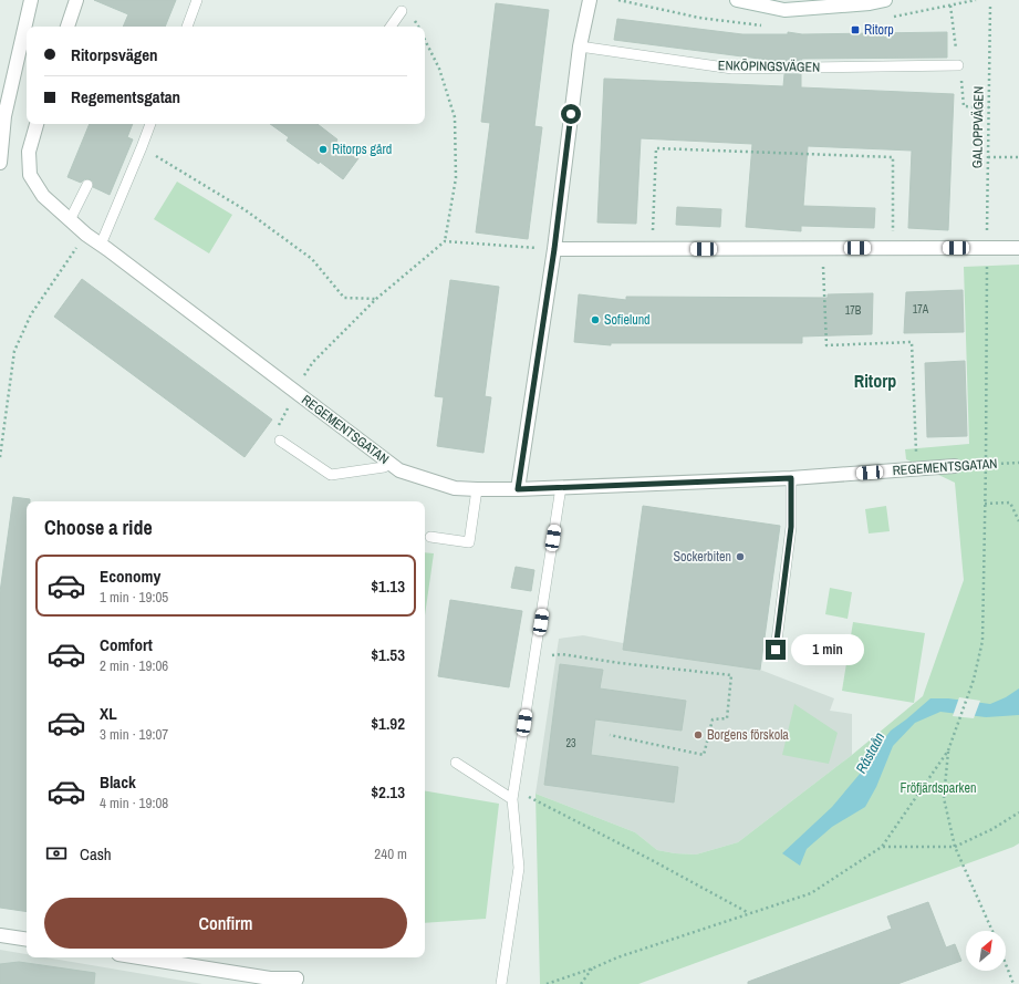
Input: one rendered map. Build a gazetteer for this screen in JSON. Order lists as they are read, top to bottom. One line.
{"streets":{"street":["REGEMENTSGATAN"],"lane":["ENKÖPINGSVÄGEN"],"path":["GALOPPVÄGEN"]},"crossings":[["GALOPPVÄGEN","REGEMENTSGATAN"]],"districts":["Ritorp"],"water":["Råstaån"],"parks":["Fröfjärdsparken"],"places":{"transit":["Ritorp"],"other":["Ritorps gård","Sofielund","Sockerbiten","Borgens förskola"]},"house_numbers":["17A","17B","23"],"north":"top right","page":{"banner":["Ritorpsvägen","Regementsgatan"],"heading":"Choose a ride","list":[{"name":"Economy","note":"1 min · 19:05","value":"$1.13"},{"name":"Comfort","note":"2 min · 19:06","value":"$1.53"},{"name":"XL","note":"3 min · 19:07","value":"$1.92"},{"name":"Black","note":"4 min · 19:08","value":"$2.13"}],"bubble":"1 min","pay":["Cash","240 m"],"buttons":"Confirm"}}
